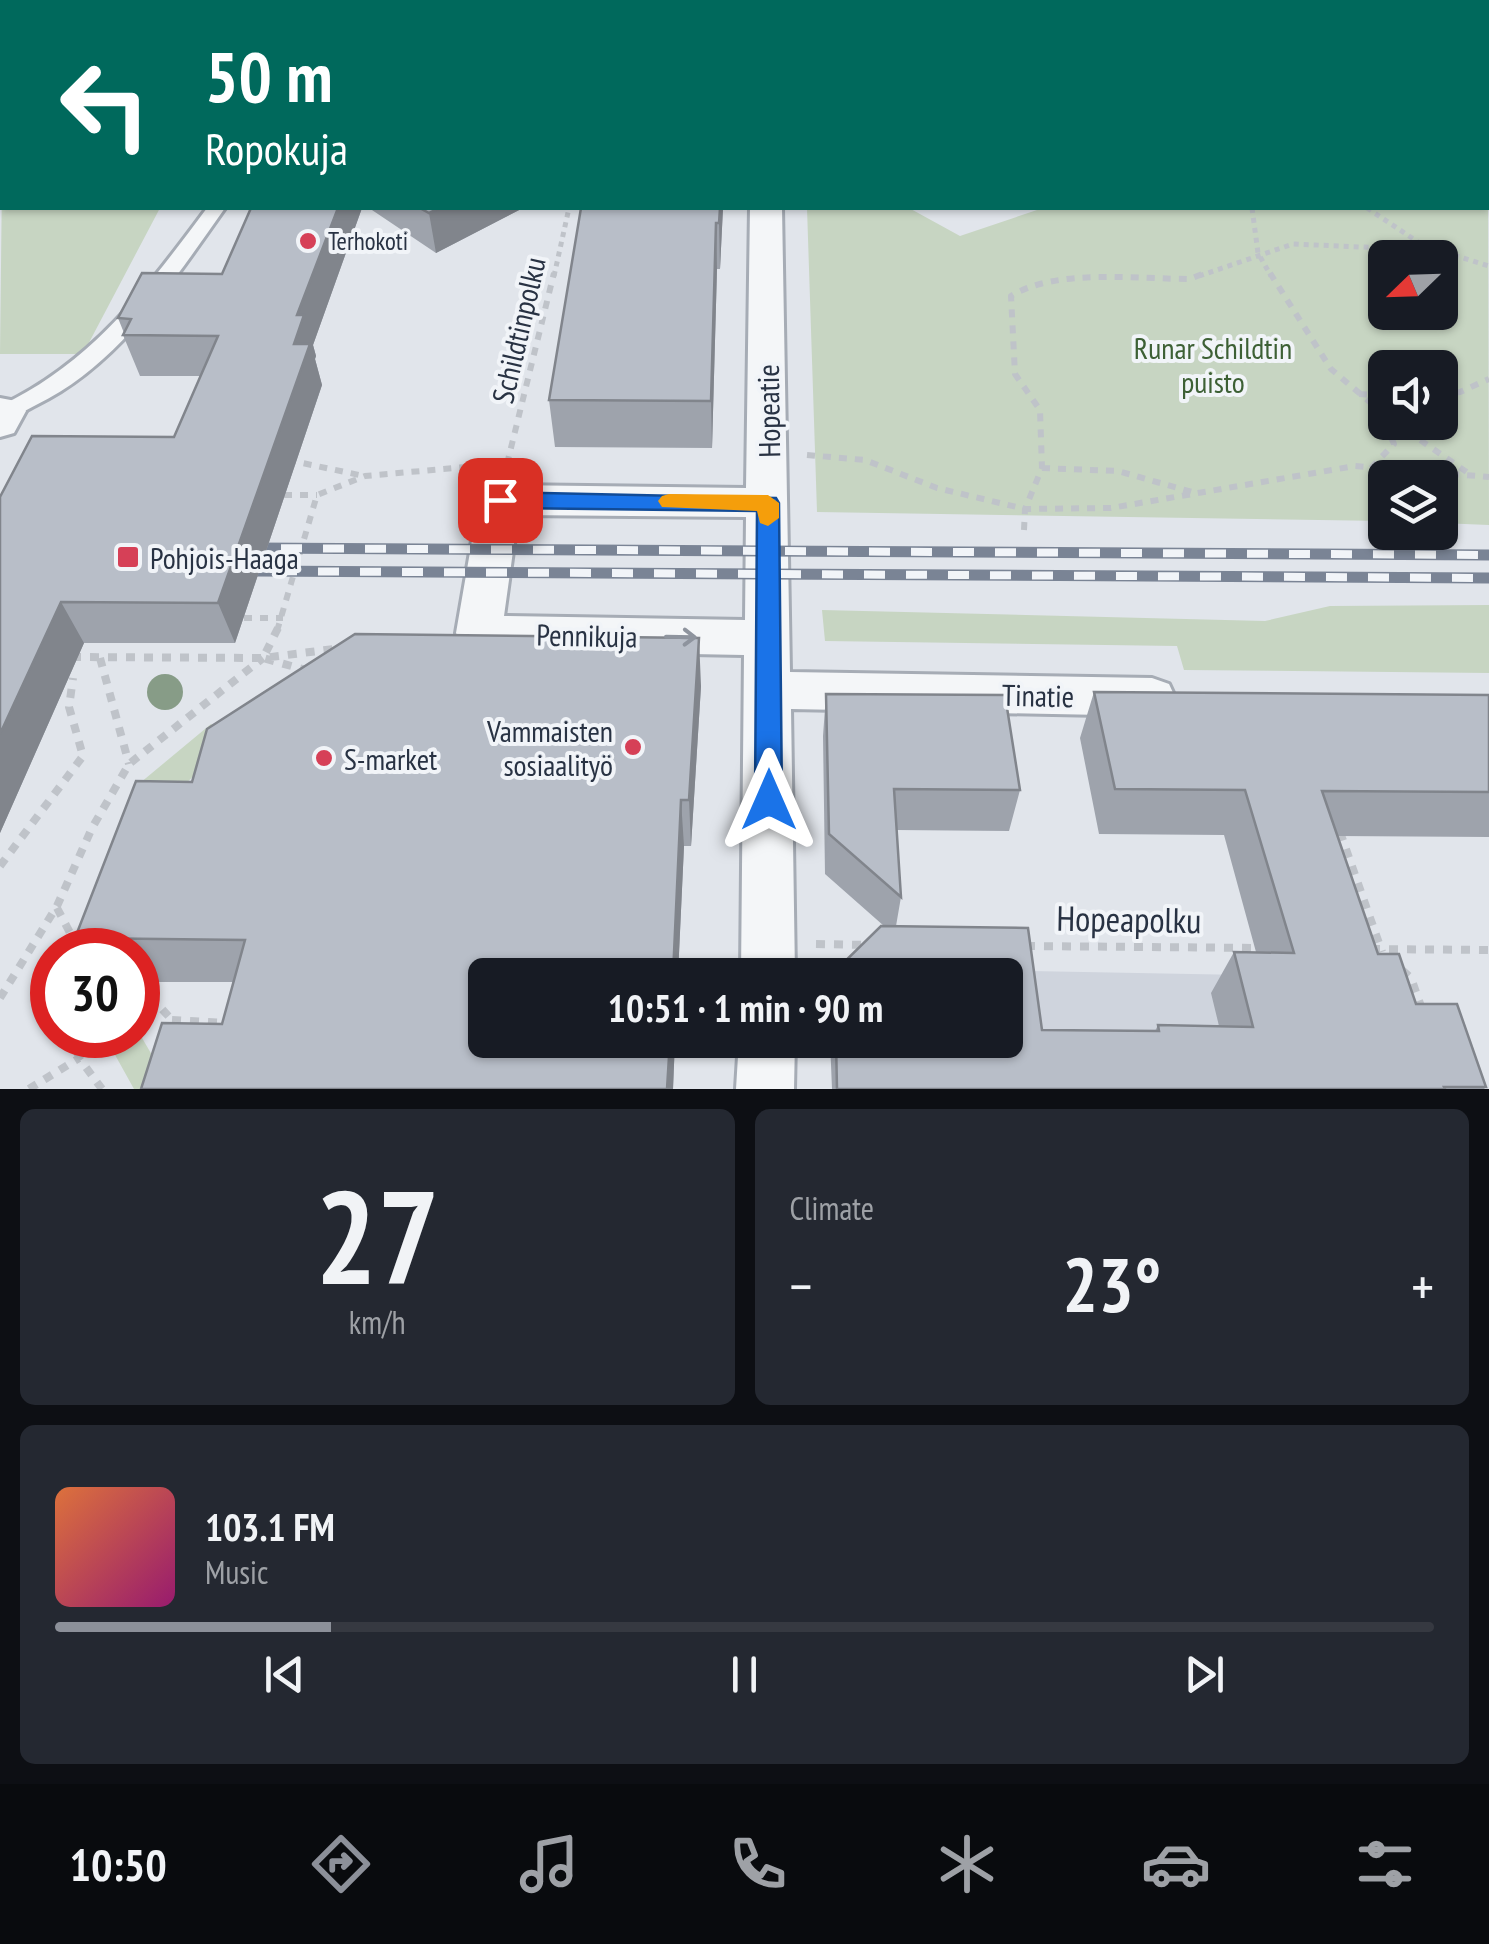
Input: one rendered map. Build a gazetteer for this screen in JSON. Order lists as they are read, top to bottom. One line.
{"streets":{"street":["Hopeatie","Pennikuja","Tinatie"],"path":["Schildtinpolku","Hopeapolku"]},"crossings":[["Hopeatie","Pennikuja"],["Hopeatie","Tinatie"]],"parks":["Runar Schildtin puisto"],"places":{"other":["Terhokoti","Vammaisten sosiaalityö","S-market"],"transit":["Pohjois-Haaga"]},"north":"bottom left","page":{"turn":["50 m","Ropokuja"],"limit":"30","trip":"10:51 · 1 min · 90 m","tile":[["27","km/h"],"Climate"],"heat":["−","23°","+"],"song":["103.1 FM","Music"],"tabs":"10:50"}}
